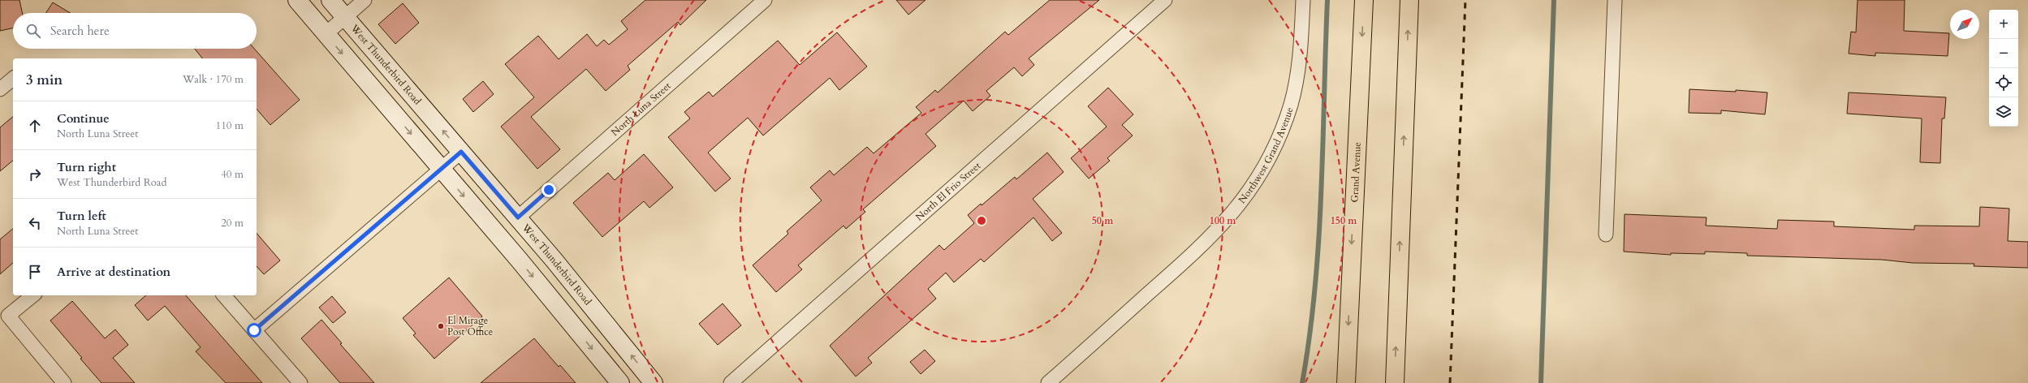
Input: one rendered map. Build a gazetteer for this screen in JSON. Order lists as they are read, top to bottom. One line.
{"streets":{"highway":["Grand Avenue"],"main road":["West Thunderbird Road"],"street":["North Luna Street","Northwest Grand Avenue","North El Frio Street"]},"crossings":[["West Thunderbird Road","North Luna Street"]],"places":["El Mirage Post Office"],"north":"top right","page":{"map_buttons":["+","−"],"search":"Search here","heading":["3 min","Walk · 170 m"],"list":[["Continue","North Luna Street","110 m"],["Turn right","West Thunderbird Road","40 m"],["Turn left","North Luna Street","20 m"],"Arrive at destination"]},"rings":["50 m","100 m","150 m"]}
